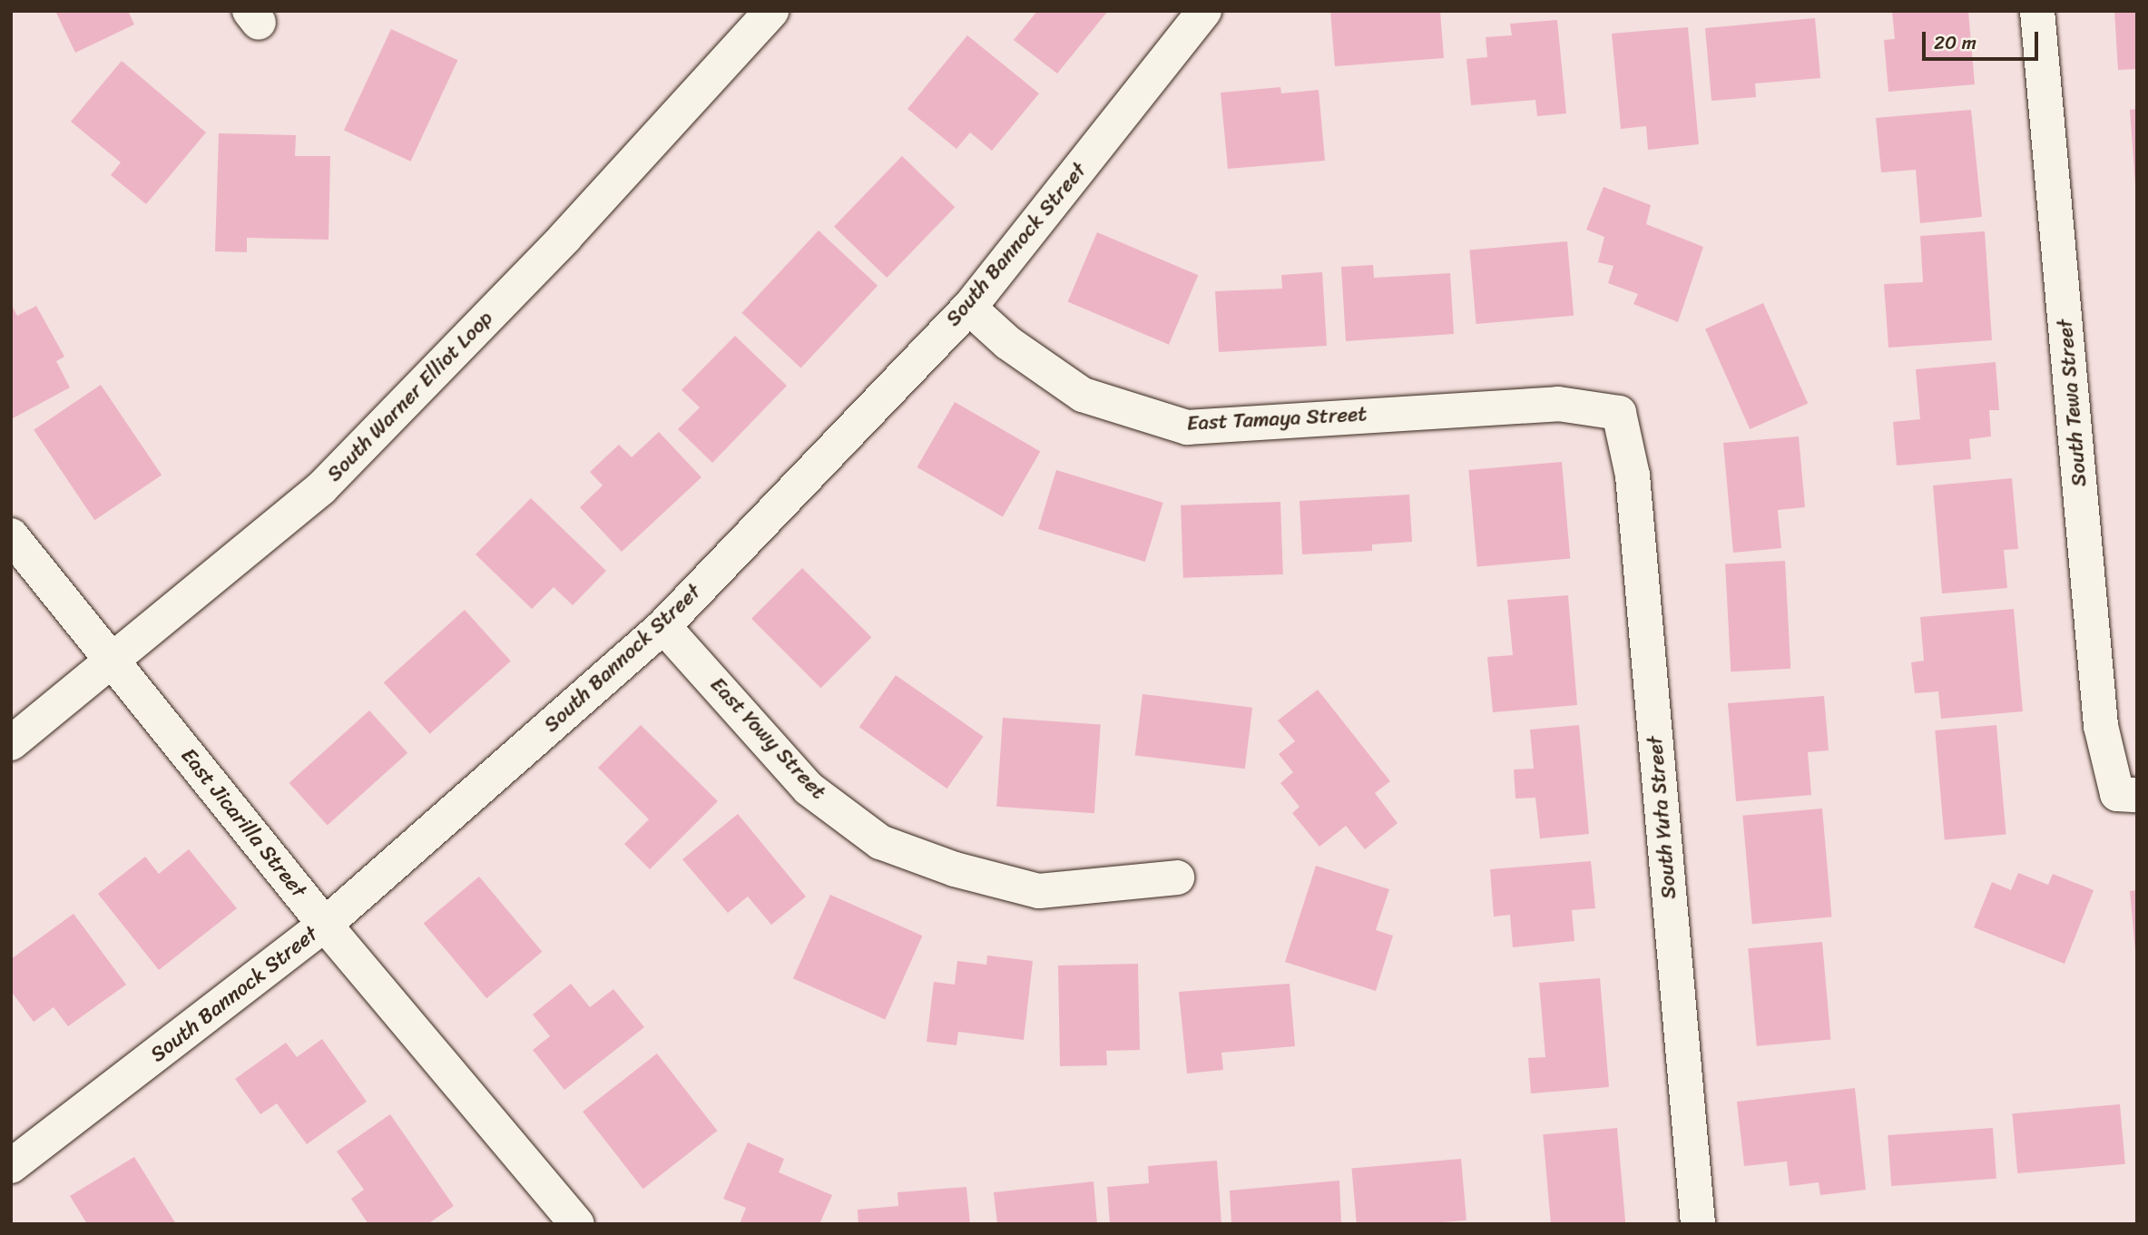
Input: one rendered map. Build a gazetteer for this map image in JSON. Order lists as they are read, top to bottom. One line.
{"streets":{"street":["South Bannock Street","South Warner Elliot Loop","South Tewa Street","East Tamaya Street","East Yowy Street","South Yuta Street","East Jicarilla Street"]},"crossings":[["South Bannock Street","East Tamaya Street"],["South Bannock Street","East Yowy Street"],["South Bannock Street","East Jicarilla Street"],["South Warner Elliot Loop","East Jicarilla Street"],["East Tamaya Street","South Yuta Street"]],"scale_bar":"20 m"}
